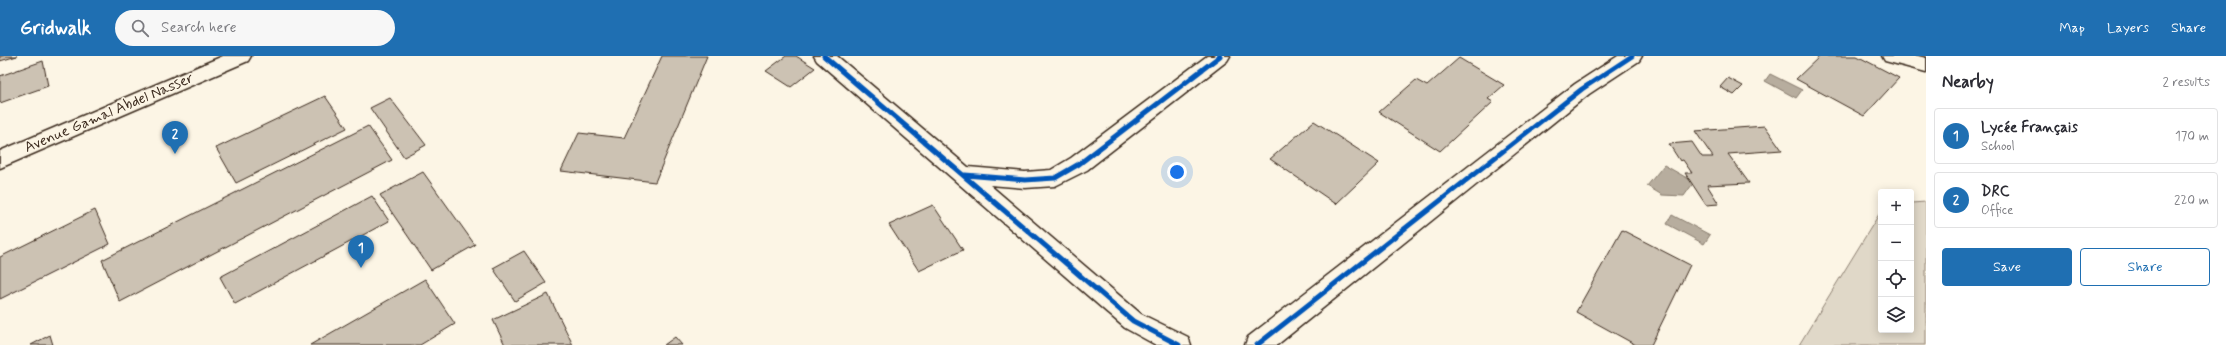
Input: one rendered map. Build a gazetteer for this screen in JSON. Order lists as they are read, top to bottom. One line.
{"streets":{"street":["Avenue Gamal Abdel Nasser"]},"page":{"header":"Gridwalk","search":"Search here","nav":["Map","Layers","Share"],"heading":["Nearby","2 results"],"list":[{"mark":"1","name":"Lycée Français","note":"School","value":"170 m"},{"mark":"2","name":"DRC","note":"Office","value":"220 m"}],"pins":["2","1"],"map_buttons":["+","−"],"buttons":["Save","Share"]}}
